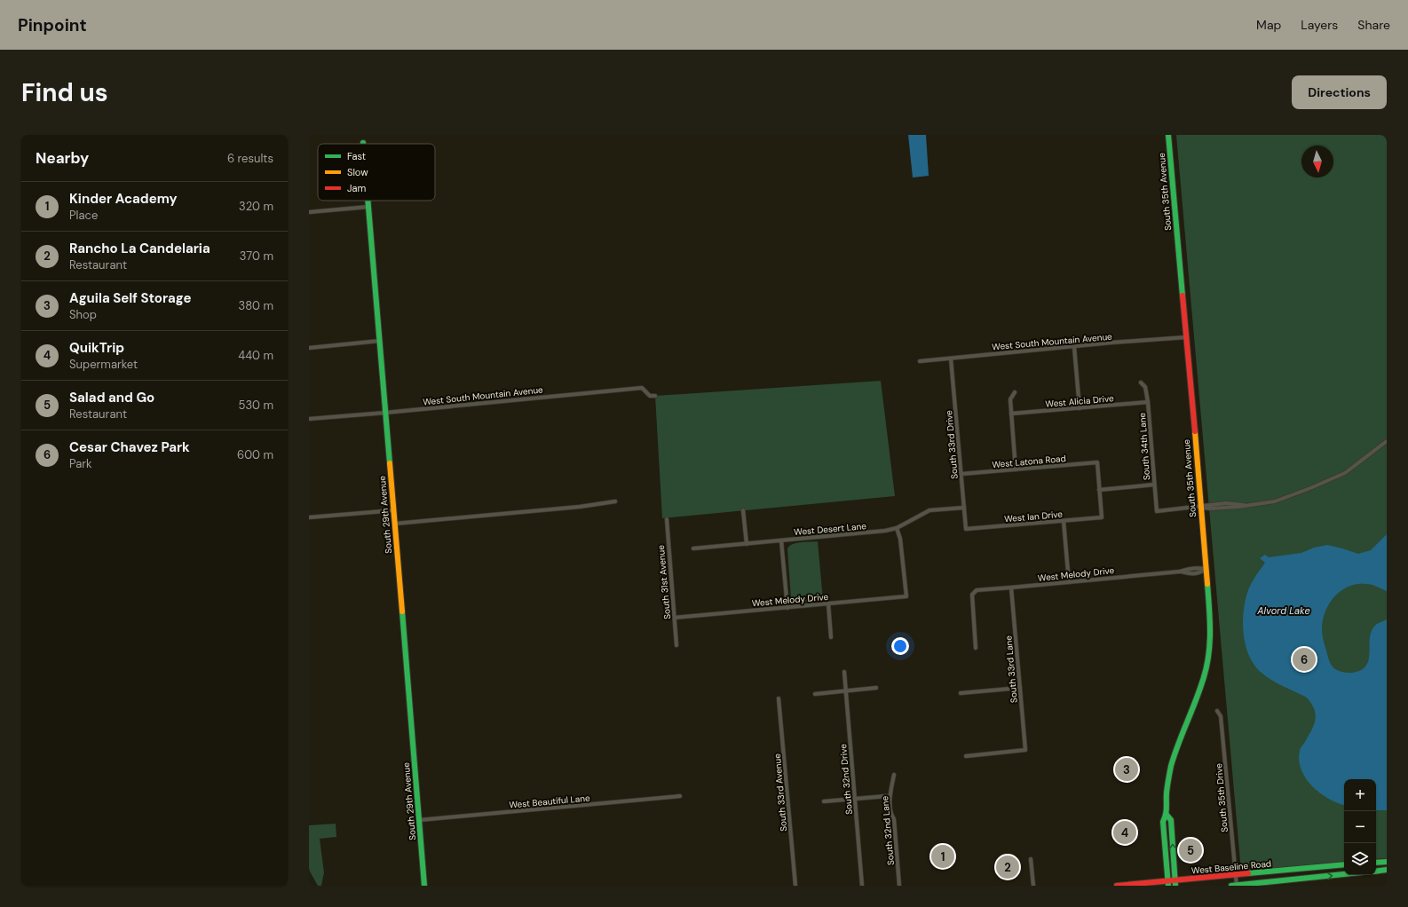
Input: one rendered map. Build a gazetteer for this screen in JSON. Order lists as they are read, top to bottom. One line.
{"streets":{"main road":["South 35th Avenue","South 29th Avenue","West Baseline Road"],"street":["West South Mountain Avenue","West Alicia Drive","South 33rd Drive","South 34th Lane","West Latona Road","West Ian Drive","West Desert Lane","West Melody Drive","South 31st Avenue","South 33rd Lane","South 32nd Drive","South 33rd Avenue","South 35th Drive","West Beautiful Lane","South 32nd Lane"]},"crossings":[["South 35th Avenue","West South Mountain Avenue"],["South 35th Avenue","South 34th Lane"],["South 35th Avenue","West Melody Drive"],["South 35th Avenue","West Baseline Road"],["West South Mountain Avenue","South 33rd Drive"],["West South Mountain Avenue","South 29th Avenue"],["West Alicia Drive","South 34th Lane"],["South 33rd Drive","West Latona Road"],["South 33rd Drive","West Ian Drive"],["South 33rd Drive","West Desert Lane"],["West Latona Road","West Ian Drive"],["South 29th Avenue","West Beautiful Lane"],["West Desert Lane","West Melody Drive"],["West Melody Drive","South 31st Avenue"],["West Melody Drive","South 33rd Lane"],["South 35th Drive","West Baseline Road"]],"water":["Alvord Lake"],"legend":["Fast","Slow","Jam"],"north":"bottom","page":{"header":"Pinpoint","nav":["Map","Layers","Share"],"buttons":"Directions","title":"Find us","heading":["Nearby","6 results"],"list":[{"mark":"1","name":"Kinder Academy","note":"Place","value":"320 m"},{"mark":"2","name":"Rancho La Candelaria","note":"Restaurant","value":"370 m"},{"mark":"3","name":"Aguila Self Storage","note":"Shop","value":"380 m"},{"mark":"4","name":"QuikTrip","note":"Supermarket","value":"440 m"},{"mark":"5","name":"Salad and Go","note":"Restaurant","value":"530 m"},{"mark":"6","name":"Cesar Chavez Park","note":"Park","value":"600 m"}],"pins":["6","3","4","5","1","2"],"map_buttons":["+","−"]}}
